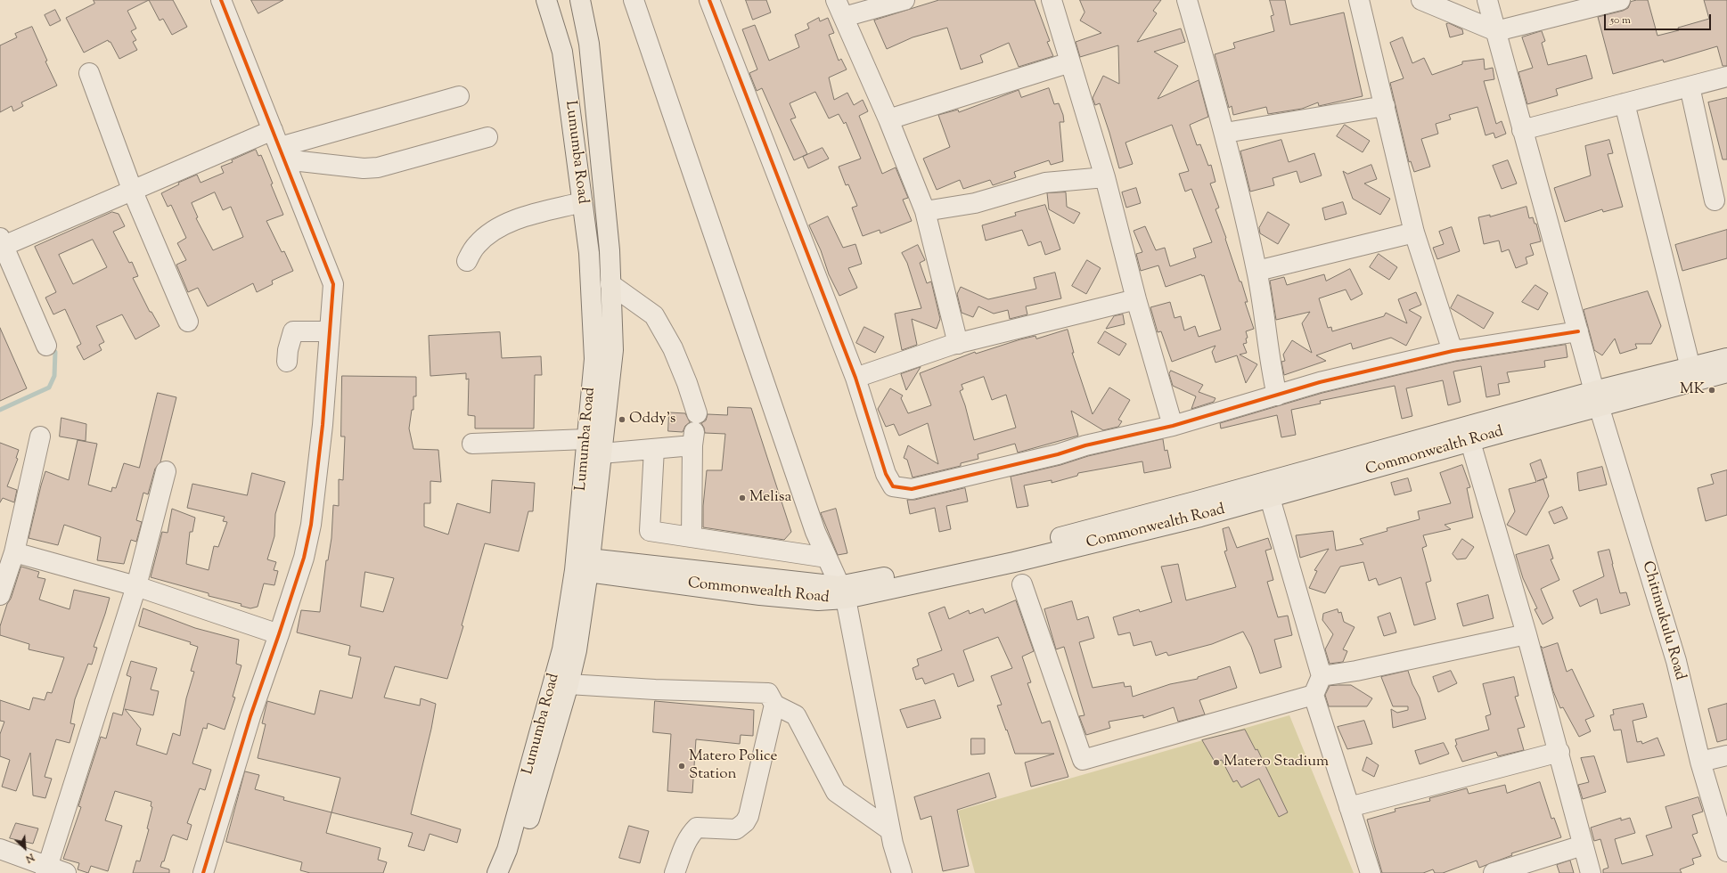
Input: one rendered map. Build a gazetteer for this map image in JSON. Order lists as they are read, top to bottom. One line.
{"streets":{"main road":["Lumumba Road","Commonwealth Road"],"street":["Chitimukulu Road"]},"crossings":[["Lumumba Road","Commonwealth Road"],["Commonwealth Road","Chitimukulu Road"]],"places":["MK","Oddy's","Melisa","Matero Stadium","Matero Police Station"],"scale_bar":"50 m","north":"bottom right"}
